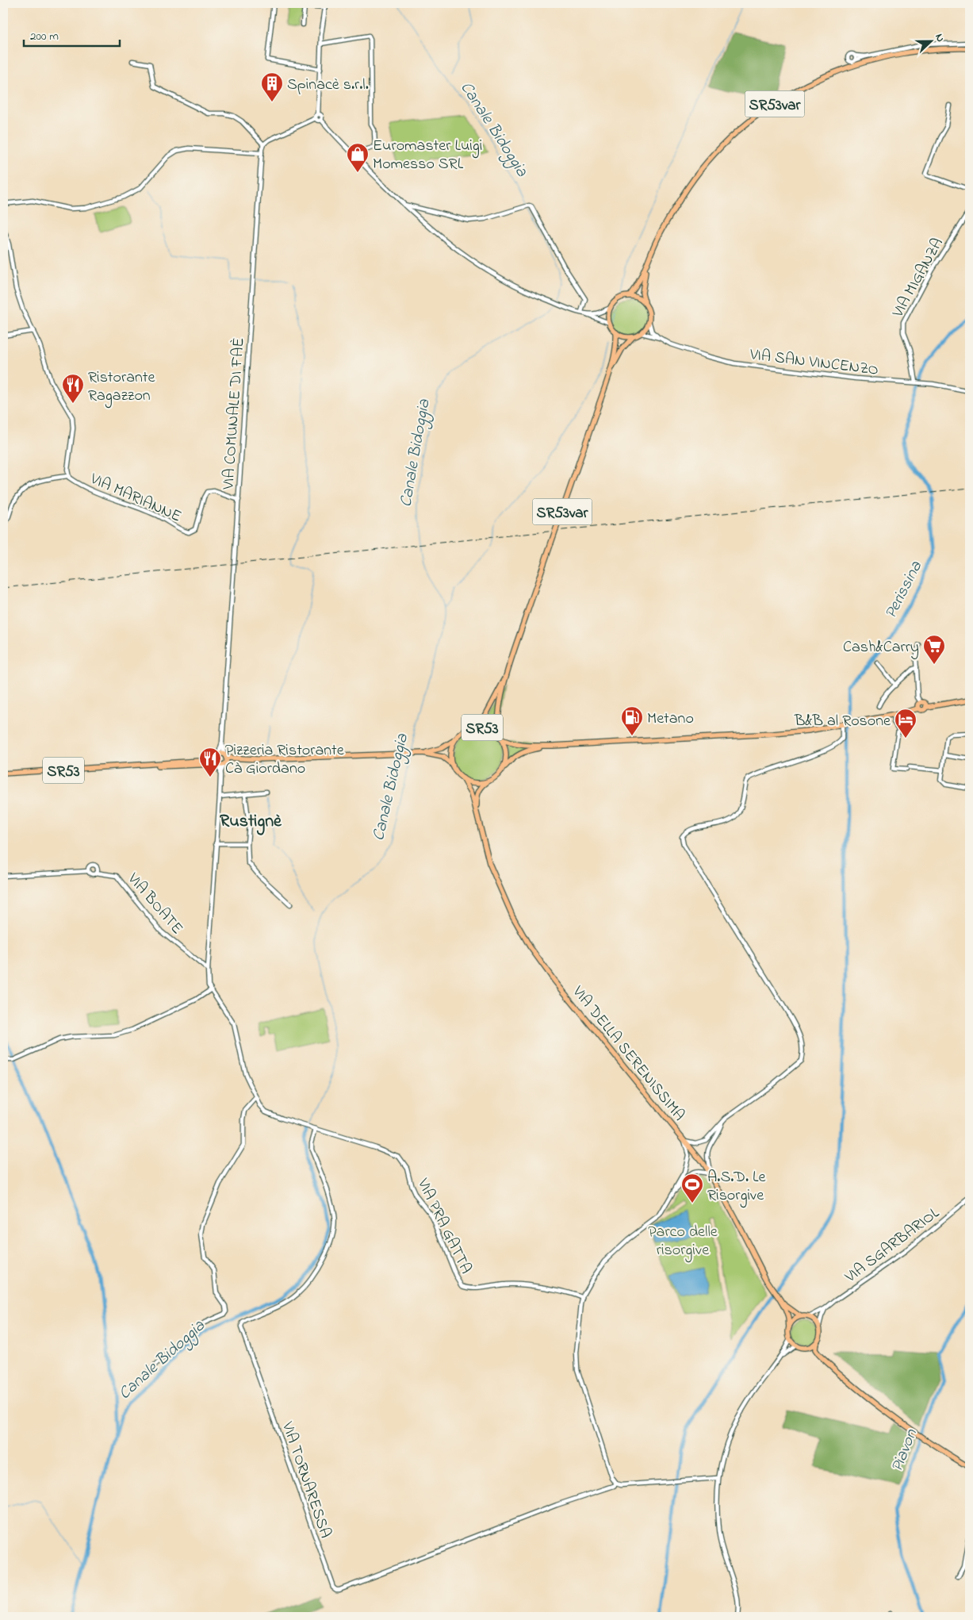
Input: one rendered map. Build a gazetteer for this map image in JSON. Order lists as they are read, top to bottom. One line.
{"streets":{"main road":["SR53var","SR53","VIA DELLA SERENISSIMA"],"street":["VIA MIGANZA","VIA SAN VINCENZO","VIA COMUNALE DI FAÈ","VIA MARIANNE","VIA BOATE","VIA PRA GATTA","VIA SGARBARIOL","VIA TORNARESSA"]},"crossings":[["SR53var","VIA SAN VINCENZO"],["SR53var","SR53"],["VIA MIGANZA","VIA SAN VINCENZO"],["VIA COMUNALE DI FAÈ","VIA MARIANNE"],["VIA COMUNALE DI FAÈ","SR53"],["VIA COMUNALE DI FAÈ","VIA PRA GATTA"],["VIA BOATE","VIA PRA GATTA"],["VIA DELLA SERENISSIMA","VIA SGARBARIOL"],["VIA PRA GATTA","VIA TORNARESSA"]],"districts":["Rustignè"],"water":["Canale Bidoggia","Perissina","Piavon"],"parks":["Parco delle risorgive"],"places":{"building":["Spinacè s.r.l."],"shop":["Euromaster Luigi Momesso SRL"],"restaurant":["Ristorante Ragazzon","Pizzeria Ristorante Cà Giordano"],"supermarket":["Cash&Carry"],"fuel station":["Metano"],"hotel":["B&B al Rosone"],"sports":["A.S.D. Le Risorgive"]},"scale_bar":"200 m","north":"right"}
